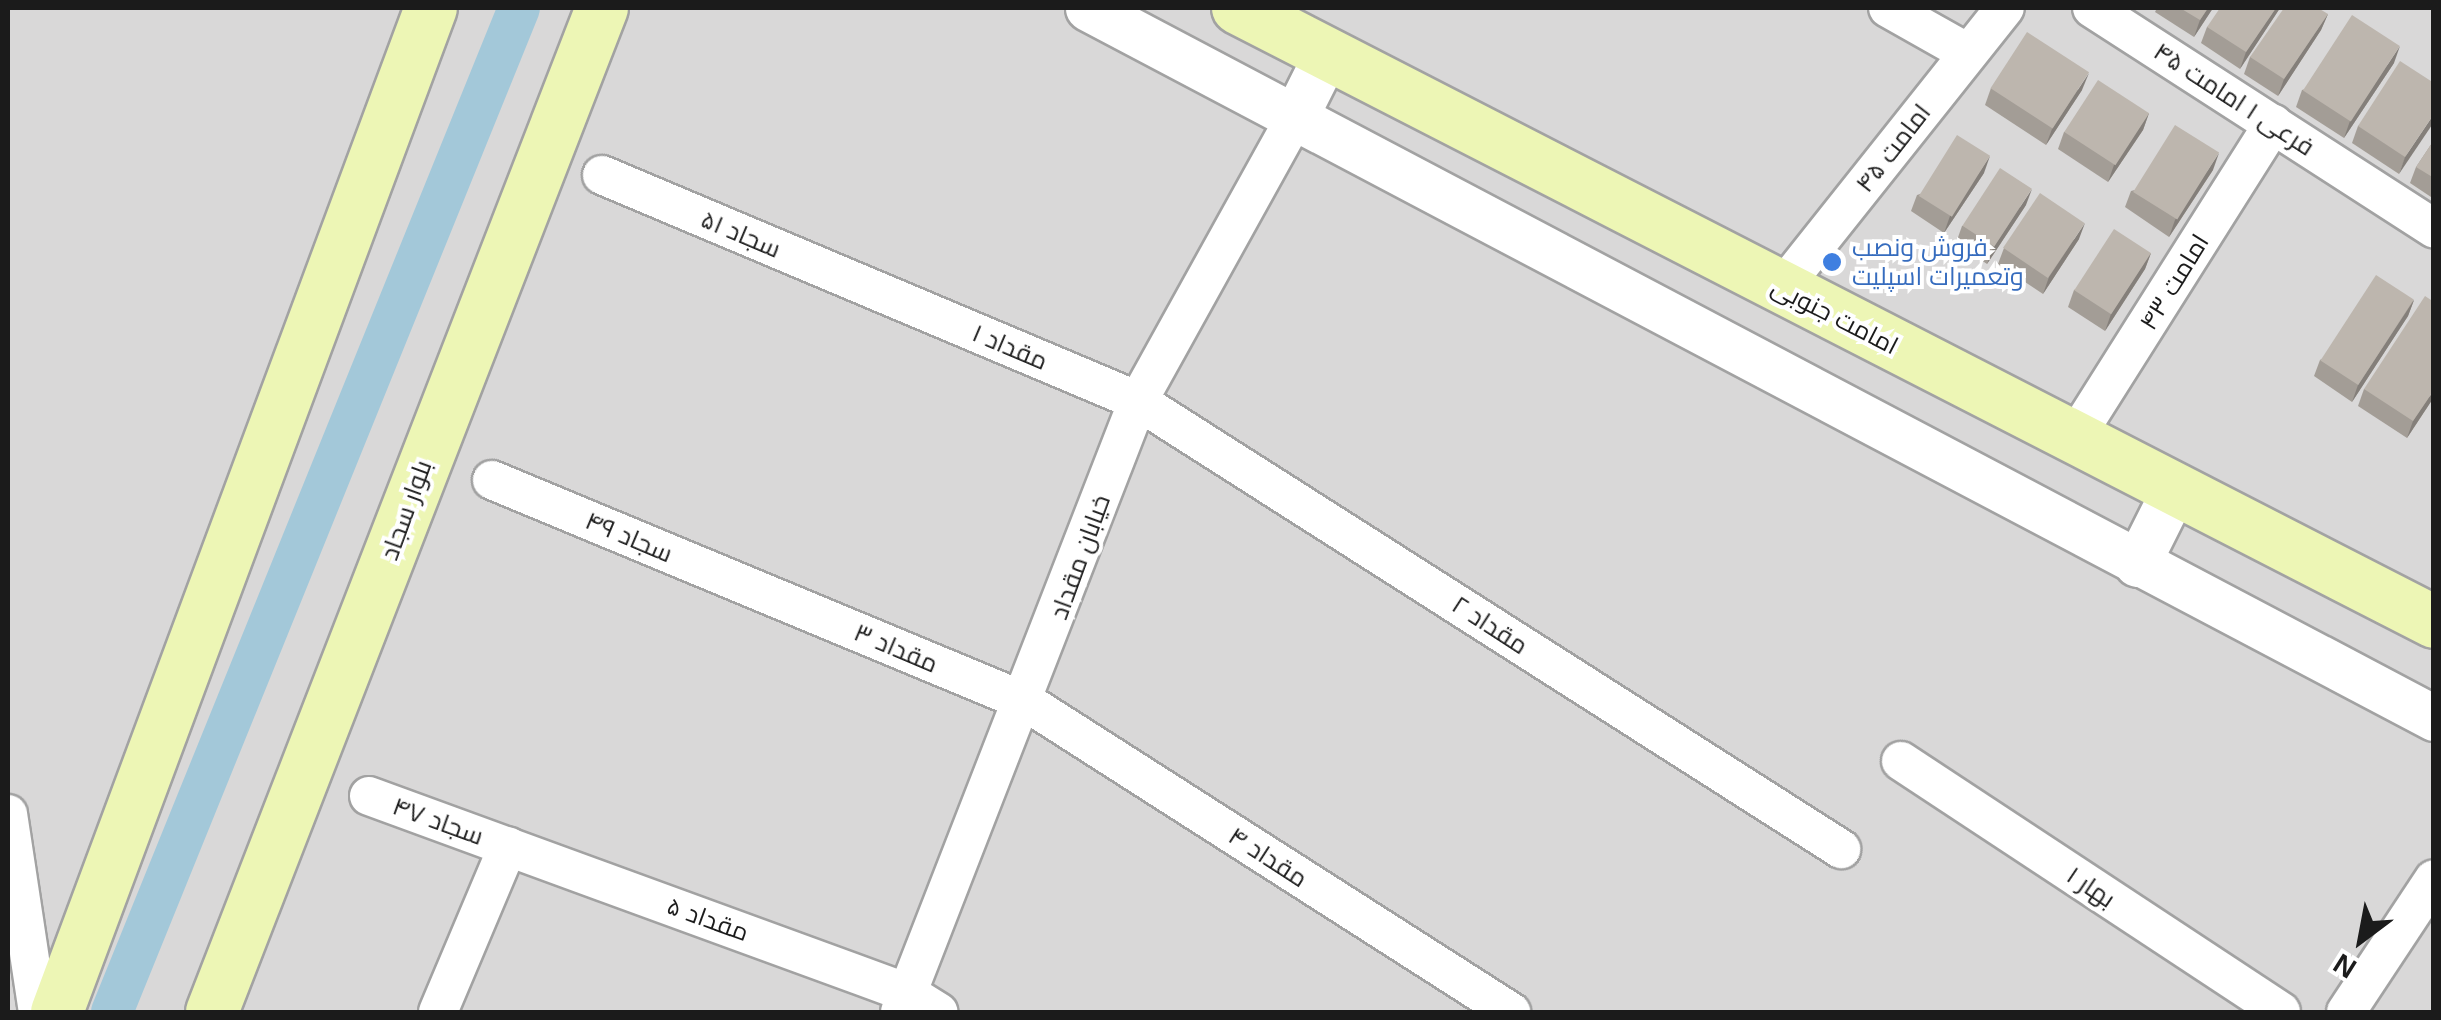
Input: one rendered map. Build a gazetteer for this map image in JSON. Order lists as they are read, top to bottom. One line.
{"streets":{"main road":["امامت جنوبی","بلوار سجاد"],"street":["فرعی ۱ امامت ۴۵","امامت ۴۵","سجاد ۵۱","امامت ۴۳","مقداد ۱","سجاد ۴۹","خیابان مقداد","مقداد ۲","مقداد ۳","سجاد ۴۷","مقداد ۴","بهار ۱","مقداد ۵"]},"crossings":[["فرعی ۱ امامت ۴۵","امامت ۴۳"],["امامت ۴۵","امامت جنوبی"],["سجاد ۵۱","مقداد ۱"],["امامت ۴۳","امامت جنوبی"],["مقداد ۱","خیابان مقداد"],["مقداد ۱","مقداد ۲"],["سجاد ۴۹","مقداد ۳"],["خیابان مقداد","مقداد ۲"],["خیابان مقداد","مقداد ۳"],["خیابان مقداد","مقداد ۴"],["خیابان مقداد","مقداد ۵"],["مقداد ۳","مقداد ۴"],["سجاد ۴۷","مقداد ۵"]],"places":["فروش ونصب وتعمیرات اسپلیت"],"north":"bottom left"}
